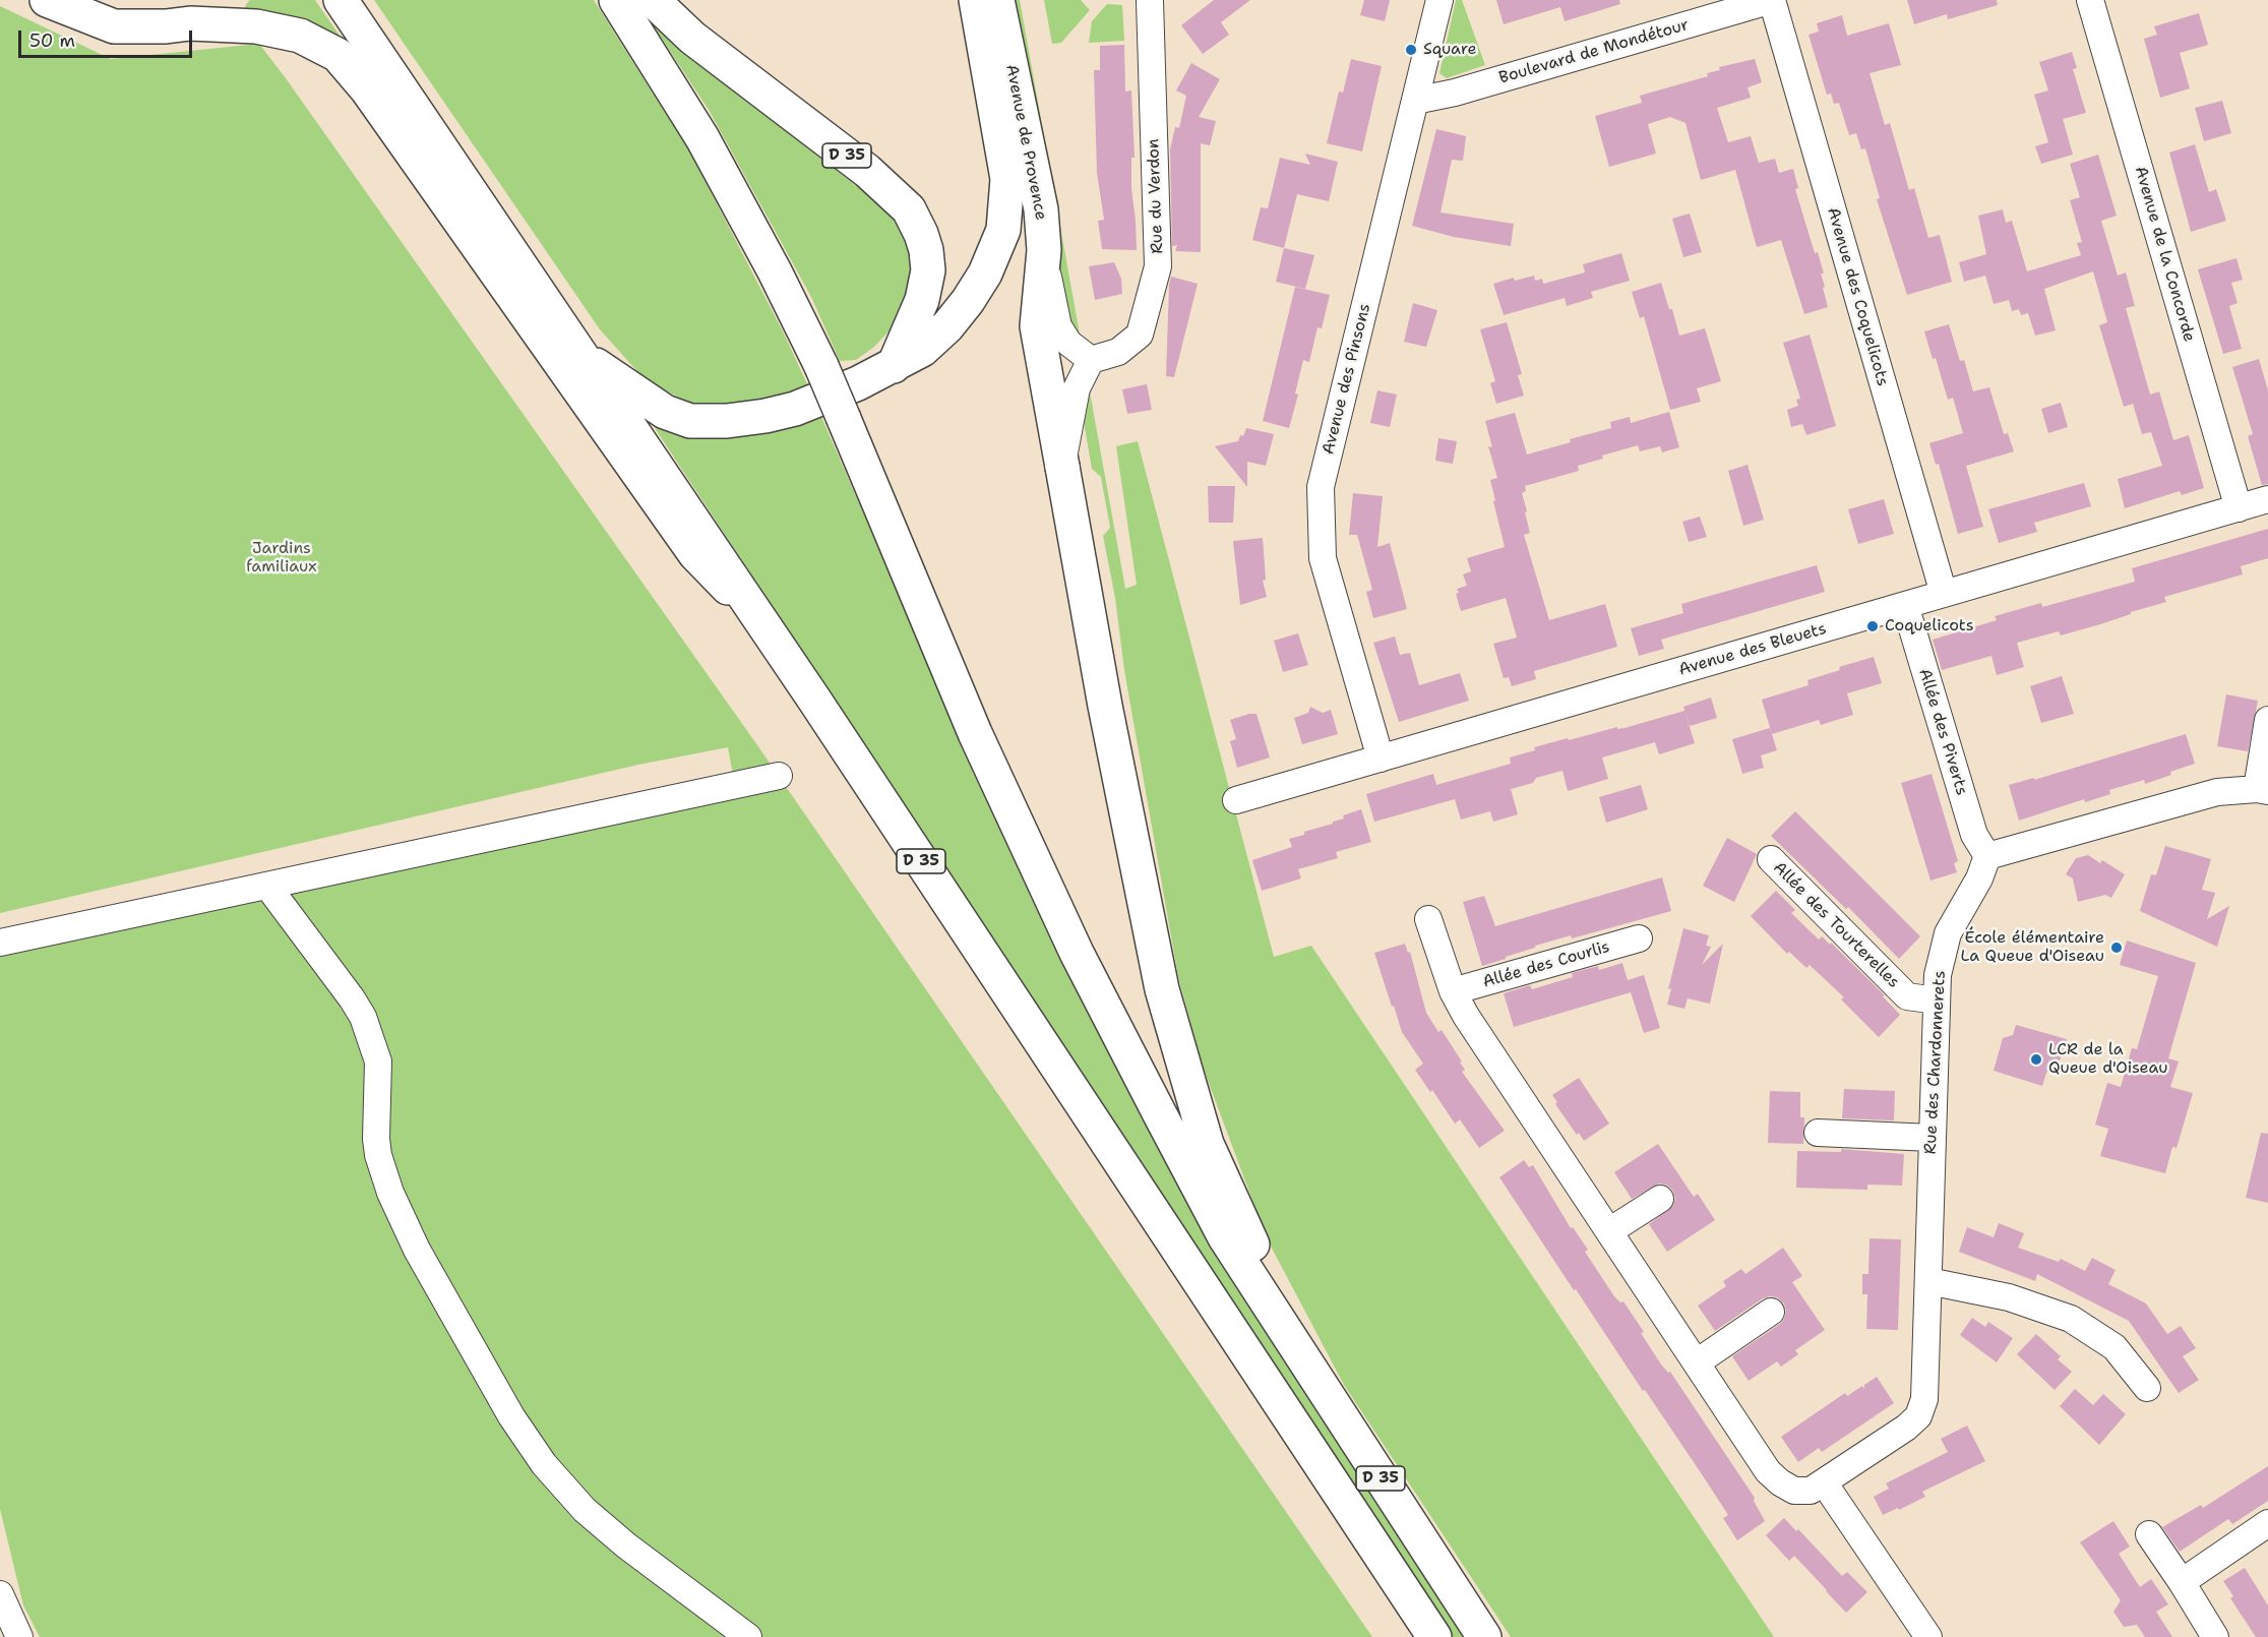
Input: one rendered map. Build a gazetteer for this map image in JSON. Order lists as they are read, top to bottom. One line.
{"streets":{"main road":["Avenue de Provence","D 35"],"street":["Boulevard de Mondétour","Rue du Verdon","Avenue de la Concorde","Avenue des Coquelicots","Avenue des Pinsons","Avenue des Bleuets","Allée des Piverts","Allée des Tourterelles","Allée des Courlis","Rue des Chardonnerets"]},"crossings":[["Boulevard de Mondétour","Avenue des Coquelicots"],["Boulevard de Mondétour","Avenue des Pinsons"],["Avenue de Provence","D 35"],["Avenue de la Concorde","Avenue des Bleuets"],["Avenue des Coquelicots","Avenue des Bleuets"],["Avenue des Pinsons","Avenue des Bleuets"],["Avenue des Bleuets","Allée des Piverts"],["Allée des Piverts","Rue des Chardonnerets"],["Allée des Tourterelles","Rue des Chardonnerets"],["Allée des Courlis","Rue des Chardonnerets"]],"parks":["Jardins familiaux"],"places":["Square","Coquelicots","École élémentaire La Queue d'Oiseau","LCR de la Queue d'Oiseau"],"scale_bar":"50 m"}
